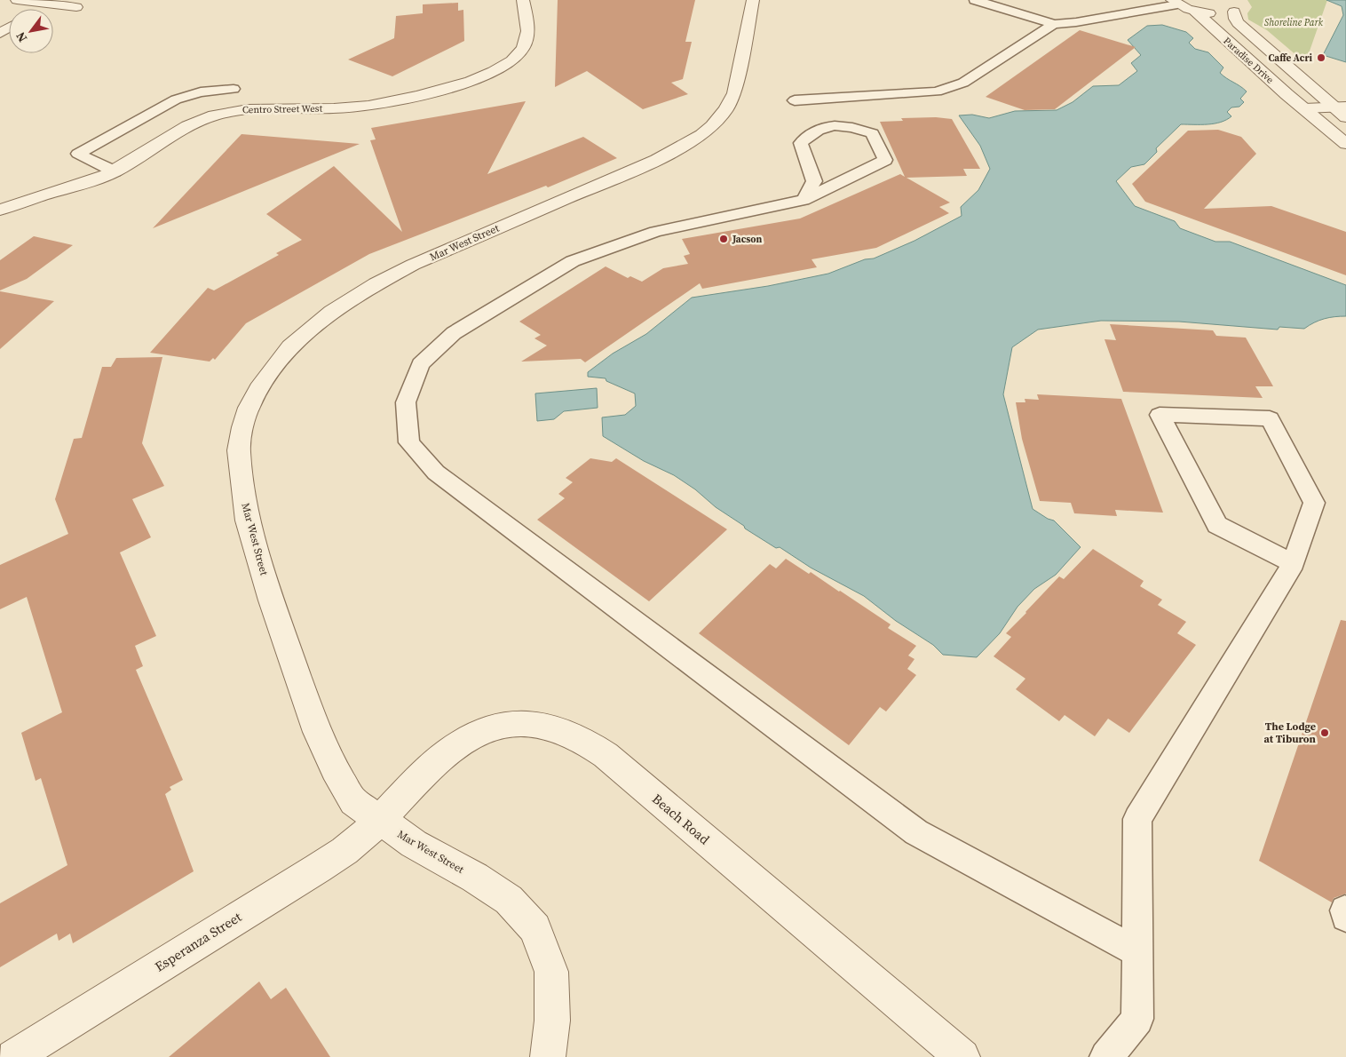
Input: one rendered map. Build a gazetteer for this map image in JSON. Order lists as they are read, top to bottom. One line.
{"streets":{"street":["Paradise Drive","Centro Street West","Mar West Street","Beach Road","Esperanza Street"]},"crossings":[["Mar West Street","Beach Road"],["Mar West Street","Esperanza Street"],["Beach Road","Esperanza Street"]],"parks":["Shoreline Park"],"places":["Caffe Acri","Jacson","The Lodge at Tiburon"],"north":"bottom left"}
